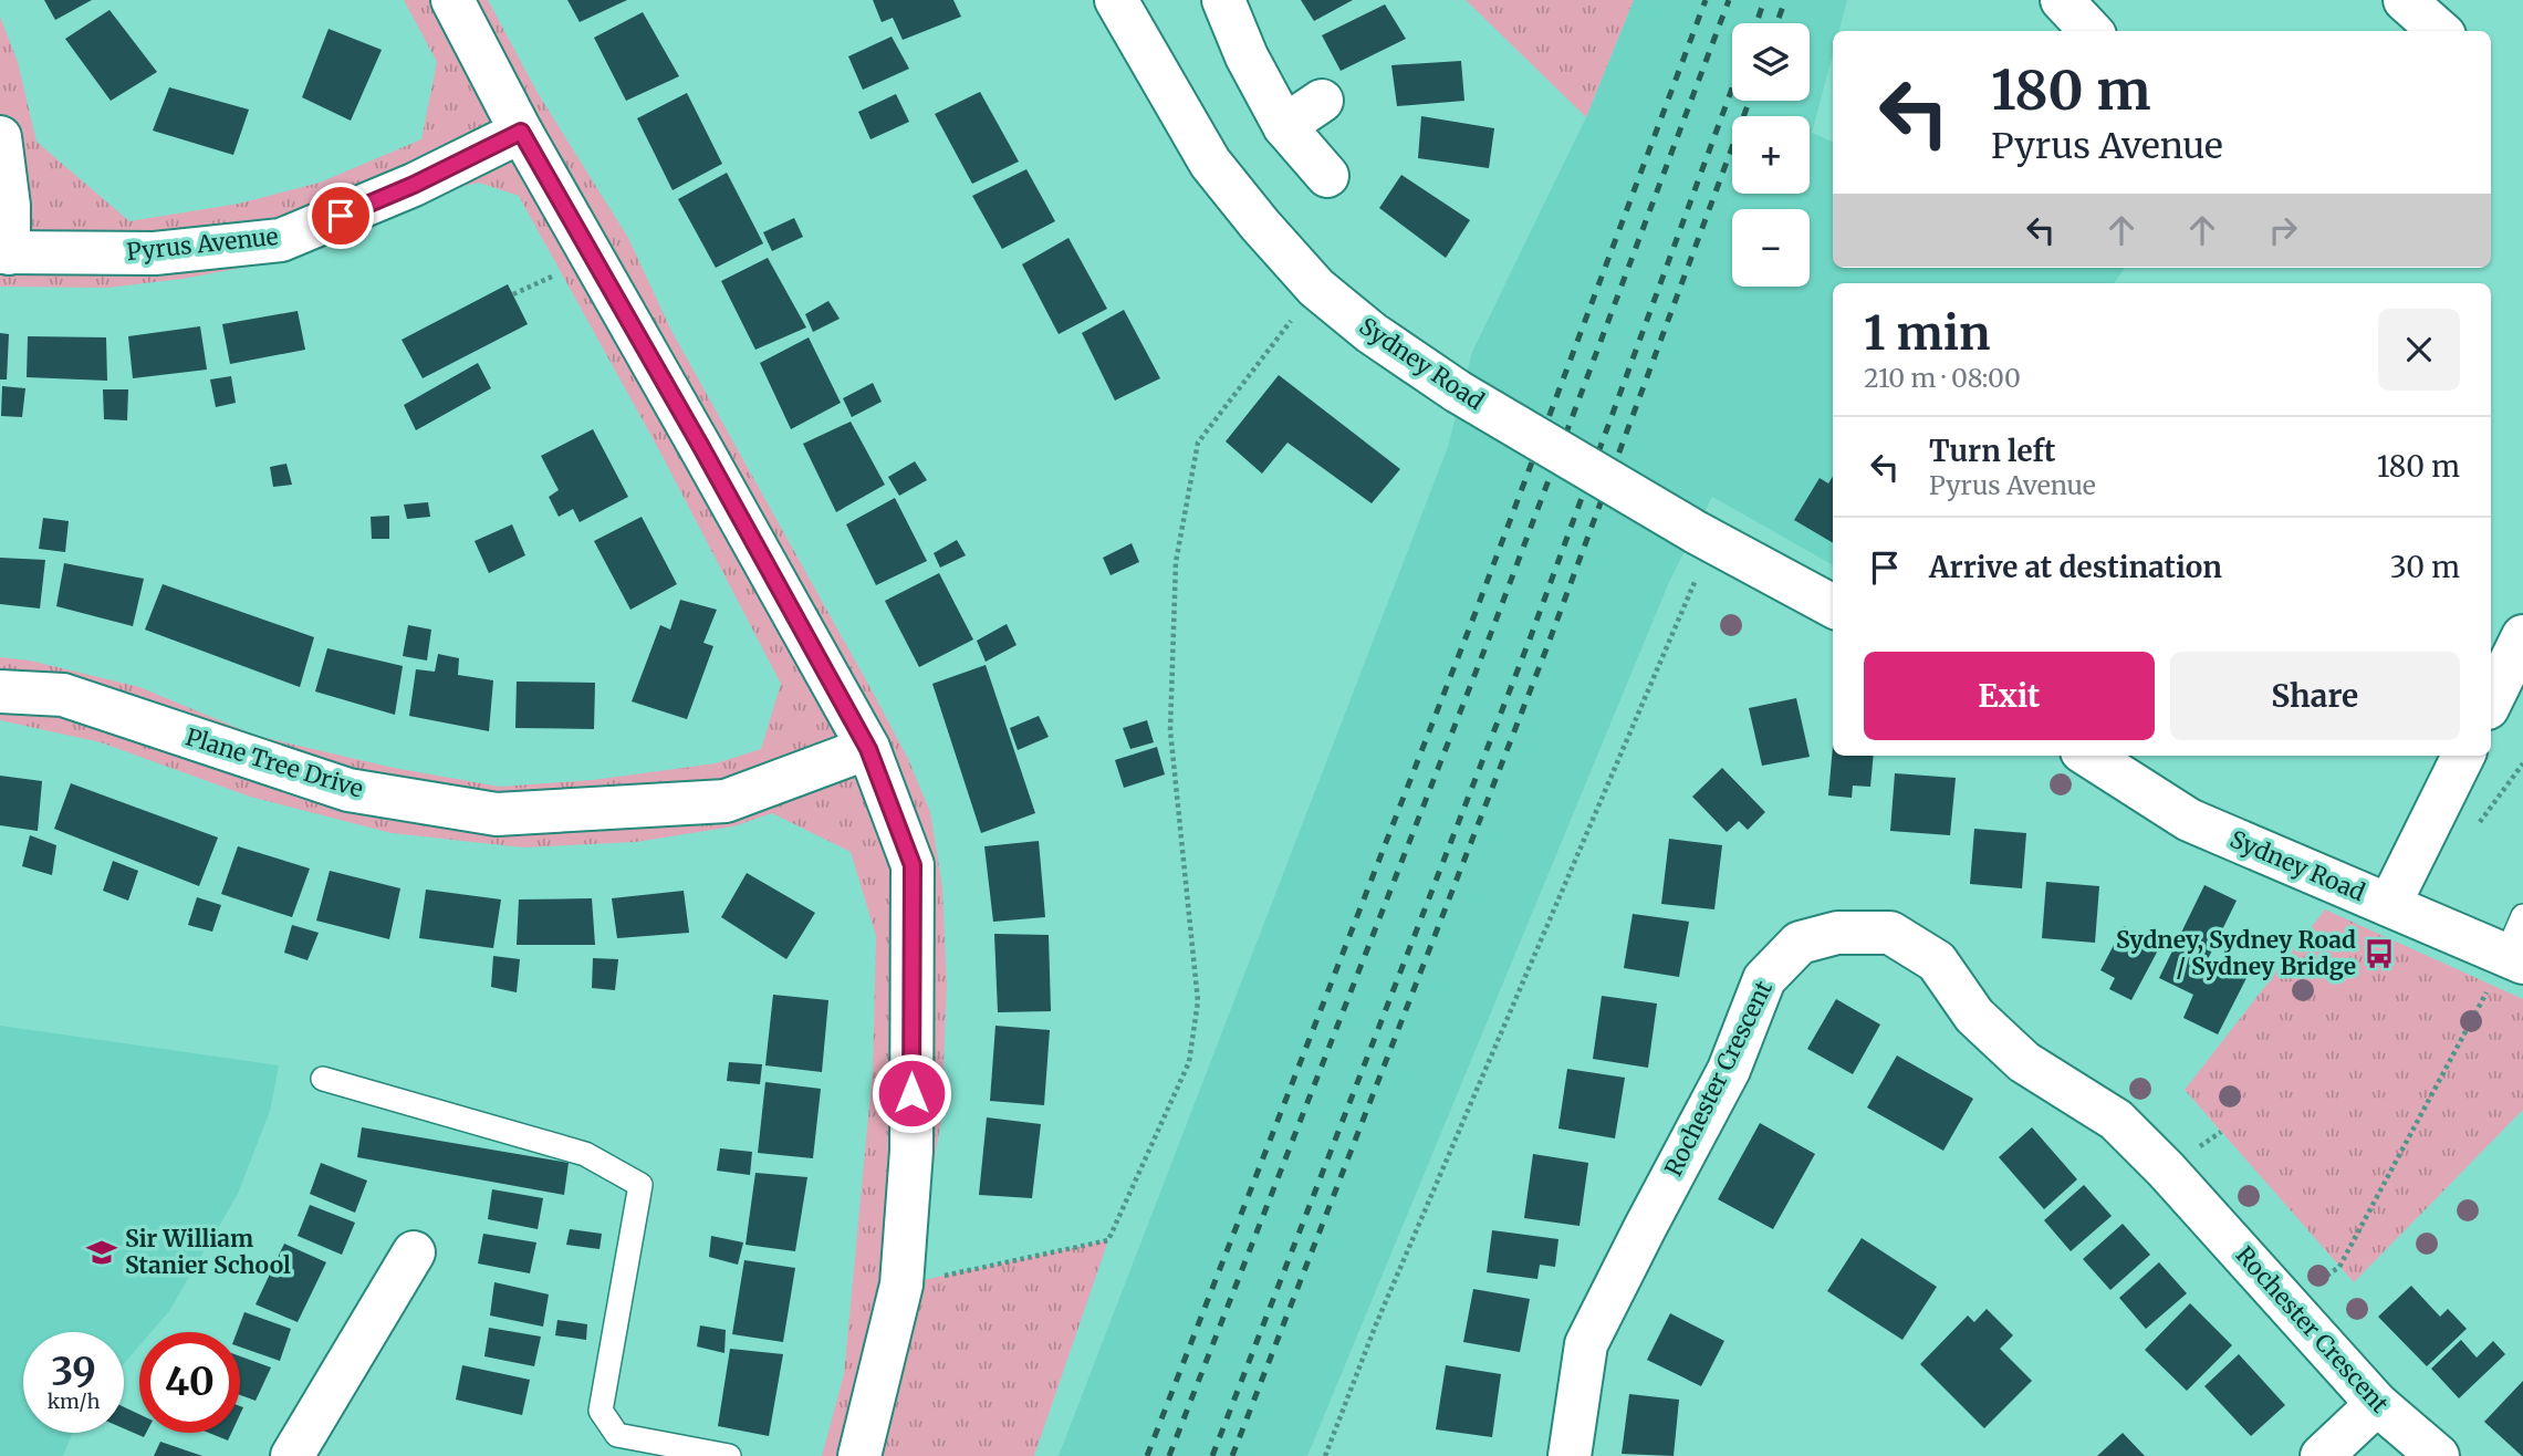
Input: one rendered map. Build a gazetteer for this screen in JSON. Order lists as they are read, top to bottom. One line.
{"streets":{"street":["Pyrus Avenue","Sydney Road","Plane Tree Drive","Rochester Crescent"]},"places":{"bus stop":["Sydney, Sydney Road / Sydney Bridge"],"school or university":["Sir William Stanier School"]},"page":{"map_buttons":["+","−"],"turn":["180 m","Pyrus Avenue"],"heading":["1 min","210 m · 08:00"],"list":[{"name":"Turn left","note":"Pyrus Avenue","value":"180 m"},{"name":"Arrive at destination","value":"30 m"}],"buttons":["Exit","Share"],"speed":"39 km/h","limit":"40"}}
